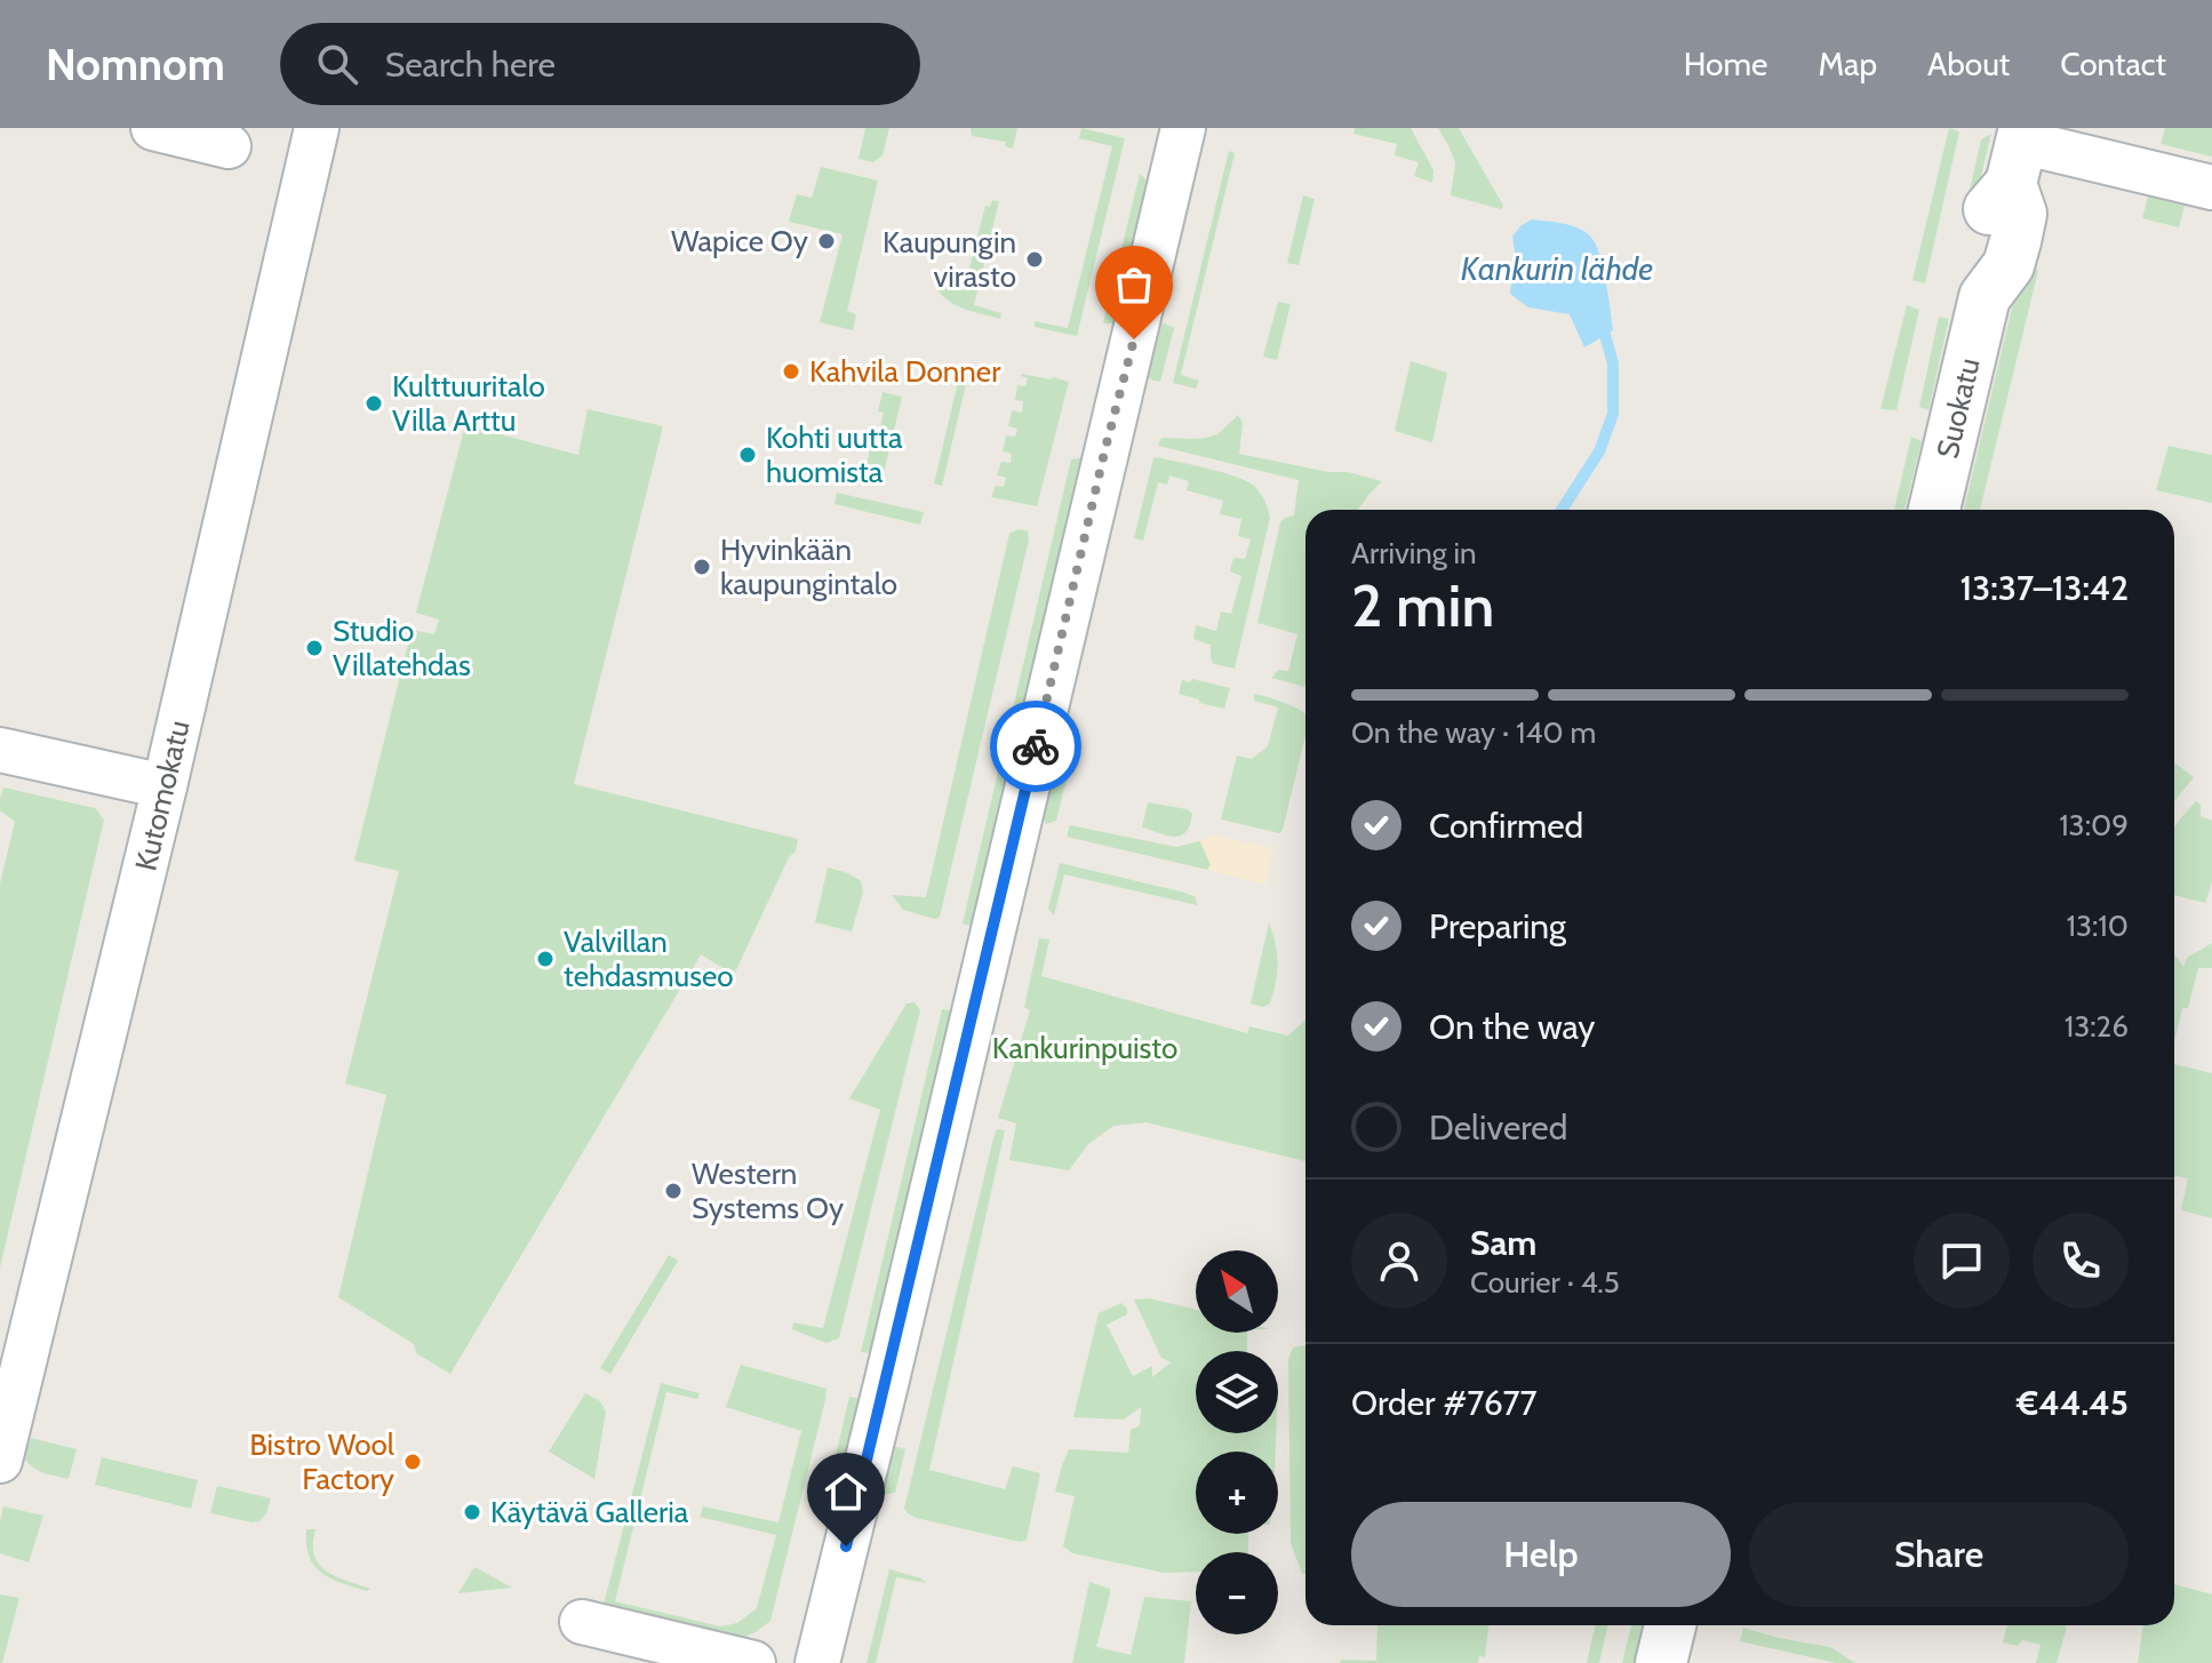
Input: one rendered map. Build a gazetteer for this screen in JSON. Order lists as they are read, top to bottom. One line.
{"streets":{"street":["Suokatu","Kutomokatu"]},"water":["Kankurin lähde"],"parks":["Kankurinpuisto"],"places":["Wapice Oy","Kaupungin virasto","Kahvila Donner","Kulttuuritalo Villa Arttu","Kohti uutta huomista","Hyvinkään kaupungintalo","Studio Villatehdas","Valvillan tehdasmuseo","Western Systems Oy","Bistro Wool Factory","Käytävä Galleria"],"north":"top left","page":{"header":"Nomnom","search":"Search here","nav":["Home","Map","About","Contact"],"heading":["2 min","Arriving in","13:37–13:42"],"panel":["Sam","Courier · 4.5","Order #7677","€44.45"],"bar":"On the way · 140 m","list":[["Confirmed","13:09"],["Preparing","13:10"],["On the way","13:26"],"Delivered"],"map_buttons":["+","−"],"buttons":["Help","Share"]}}
